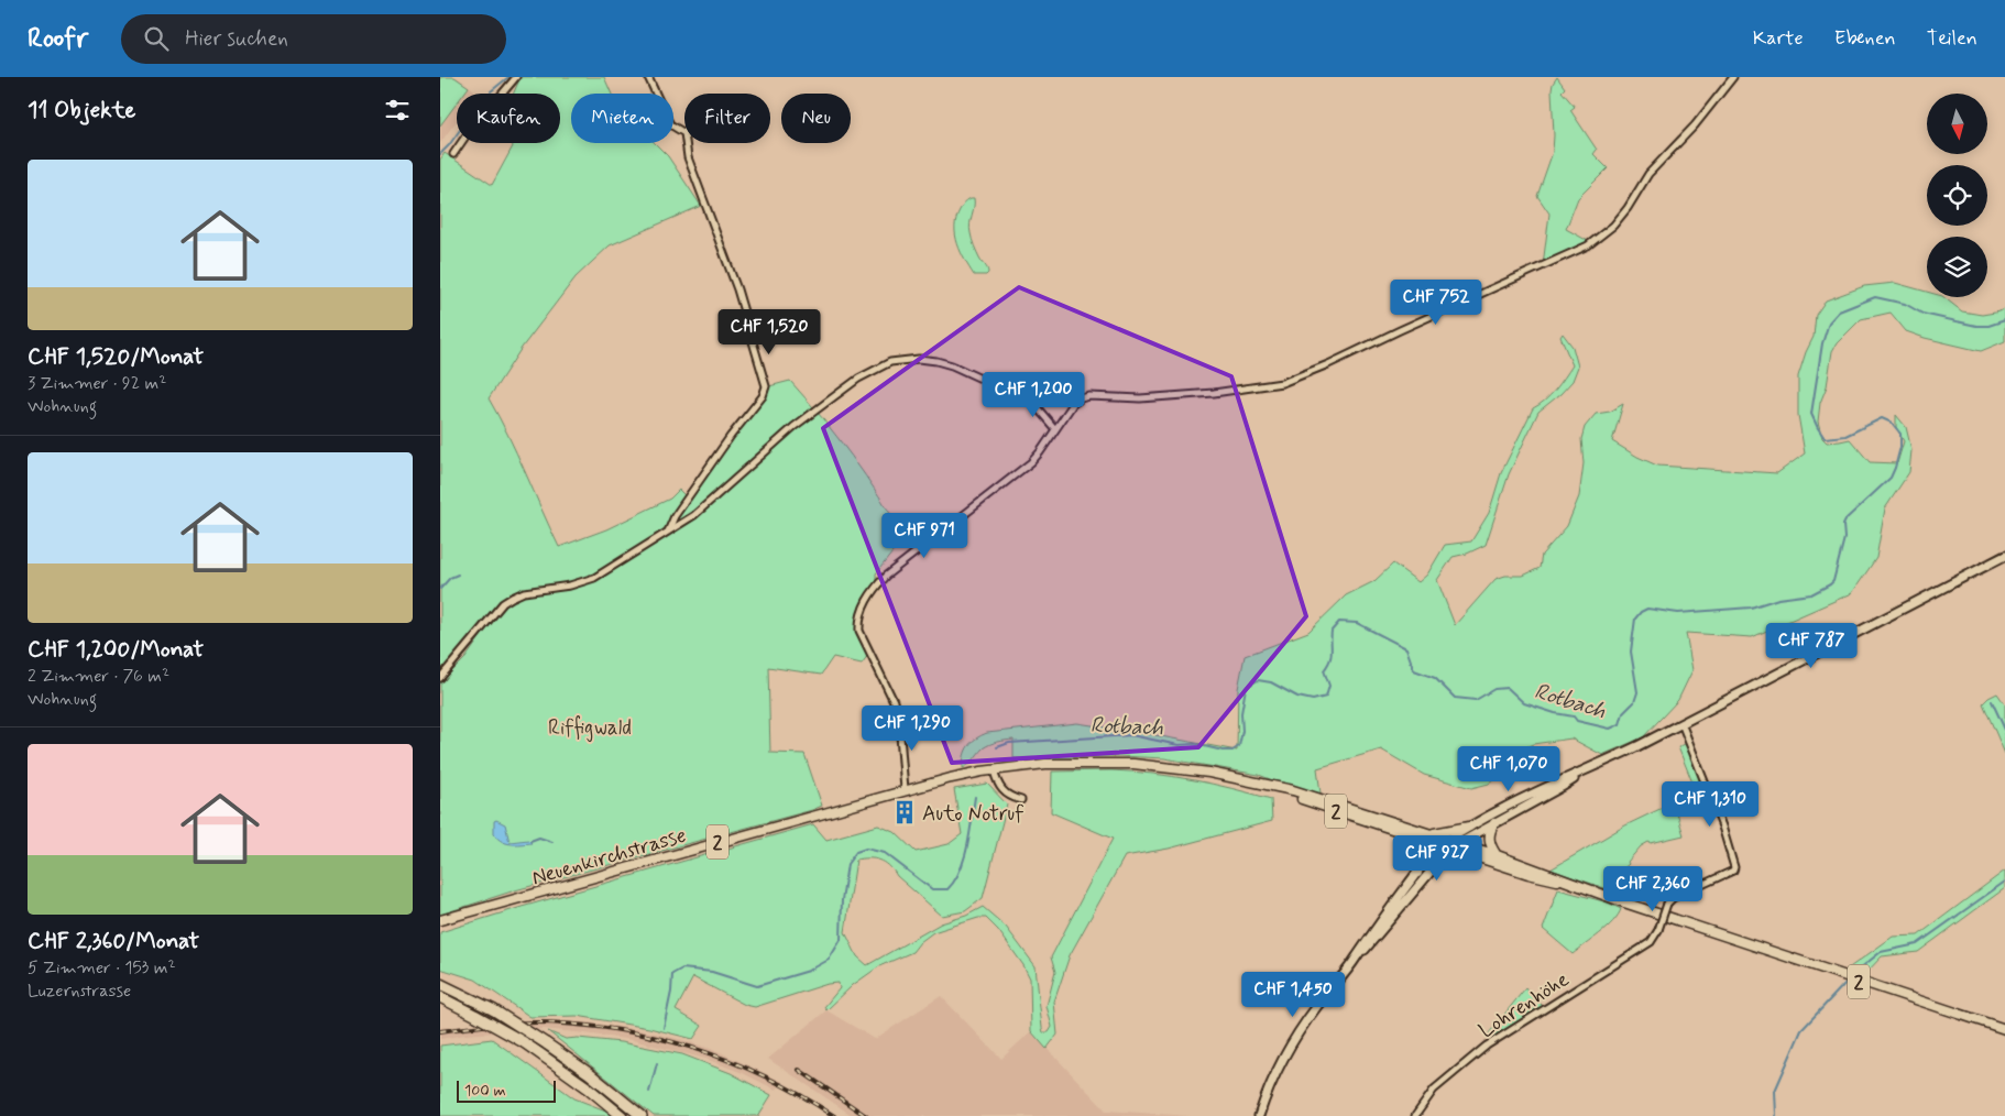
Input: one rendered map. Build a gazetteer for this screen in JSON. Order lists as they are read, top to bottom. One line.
{"streets":{"main road":["2","Neuenkirchstrasse"],"street":["Lohrenhöhe"]},"crossings":[["2","Neuenkirchstrasse"]],"water":["Rotbach"],"parks":["Riffigwald"],"places":{"building":["Auto Notruf"]},"scale_bar":"100 m","north":"bottom","page":{"header":"Roofr","search":"Hier suchen","nav":["Karte","Ebenen","Teilen"],"heading":"11 Objekte","chip":["Kaufen","Mieten","Filter","Neu"],"list":[{"name":"CHF 1,520/Monat","note":"3 Zimmer · 92 m² · Wohnung"},{"name":"CHF 1,200/Monat","note":"2 Zimmer · 76 m² · Wohnung"},{"name":"CHF 2,360/Monat","note":"5 Zimmer · 153 m² · Luzernstrasse"}],"price":["CHF 752","CHF 1,520","CHF 1,200","CHF 971","CHF 787","CHF 1,290","CHF 1,070","CHF 1,310","CHF 927","CHF 2,360","CHF 1,450"],"scale":"100 m"}}
